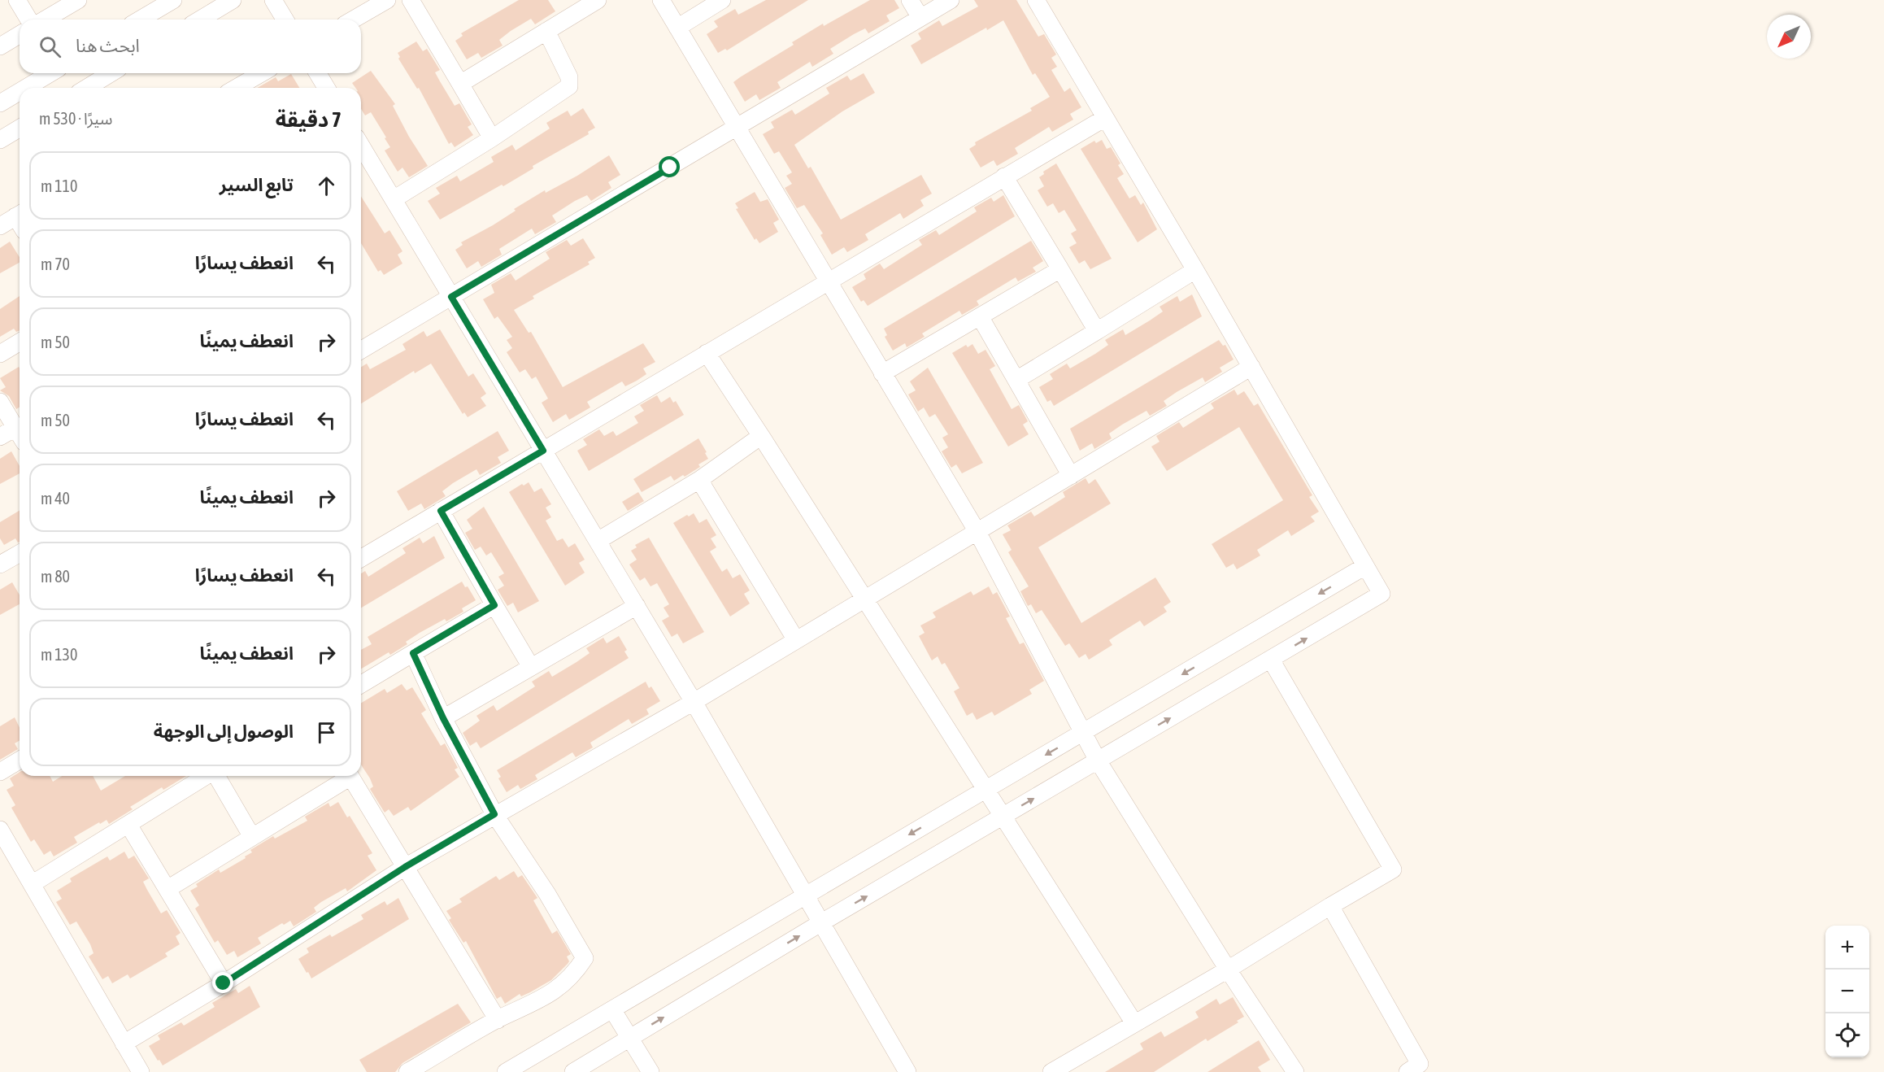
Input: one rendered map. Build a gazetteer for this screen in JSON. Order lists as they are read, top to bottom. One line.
{"north":"bottom left","page":{"search":"ابحث هنا","heading":["7 دقيقة","سيرًا · 530 m"],"list":[["تابع السير","110 m"],["انعطف يسارًا","70 m"],["انعطف يمينًا","50 m"],["انعطف يسارًا","50 m"],["انعطف يمينًا","40 m"],["انعطف يسارًا","80 m"],["انعطف يمينًا","130 m"],"الوصول إلى الوجهة"],"map_buttons":["+","−"]}}
